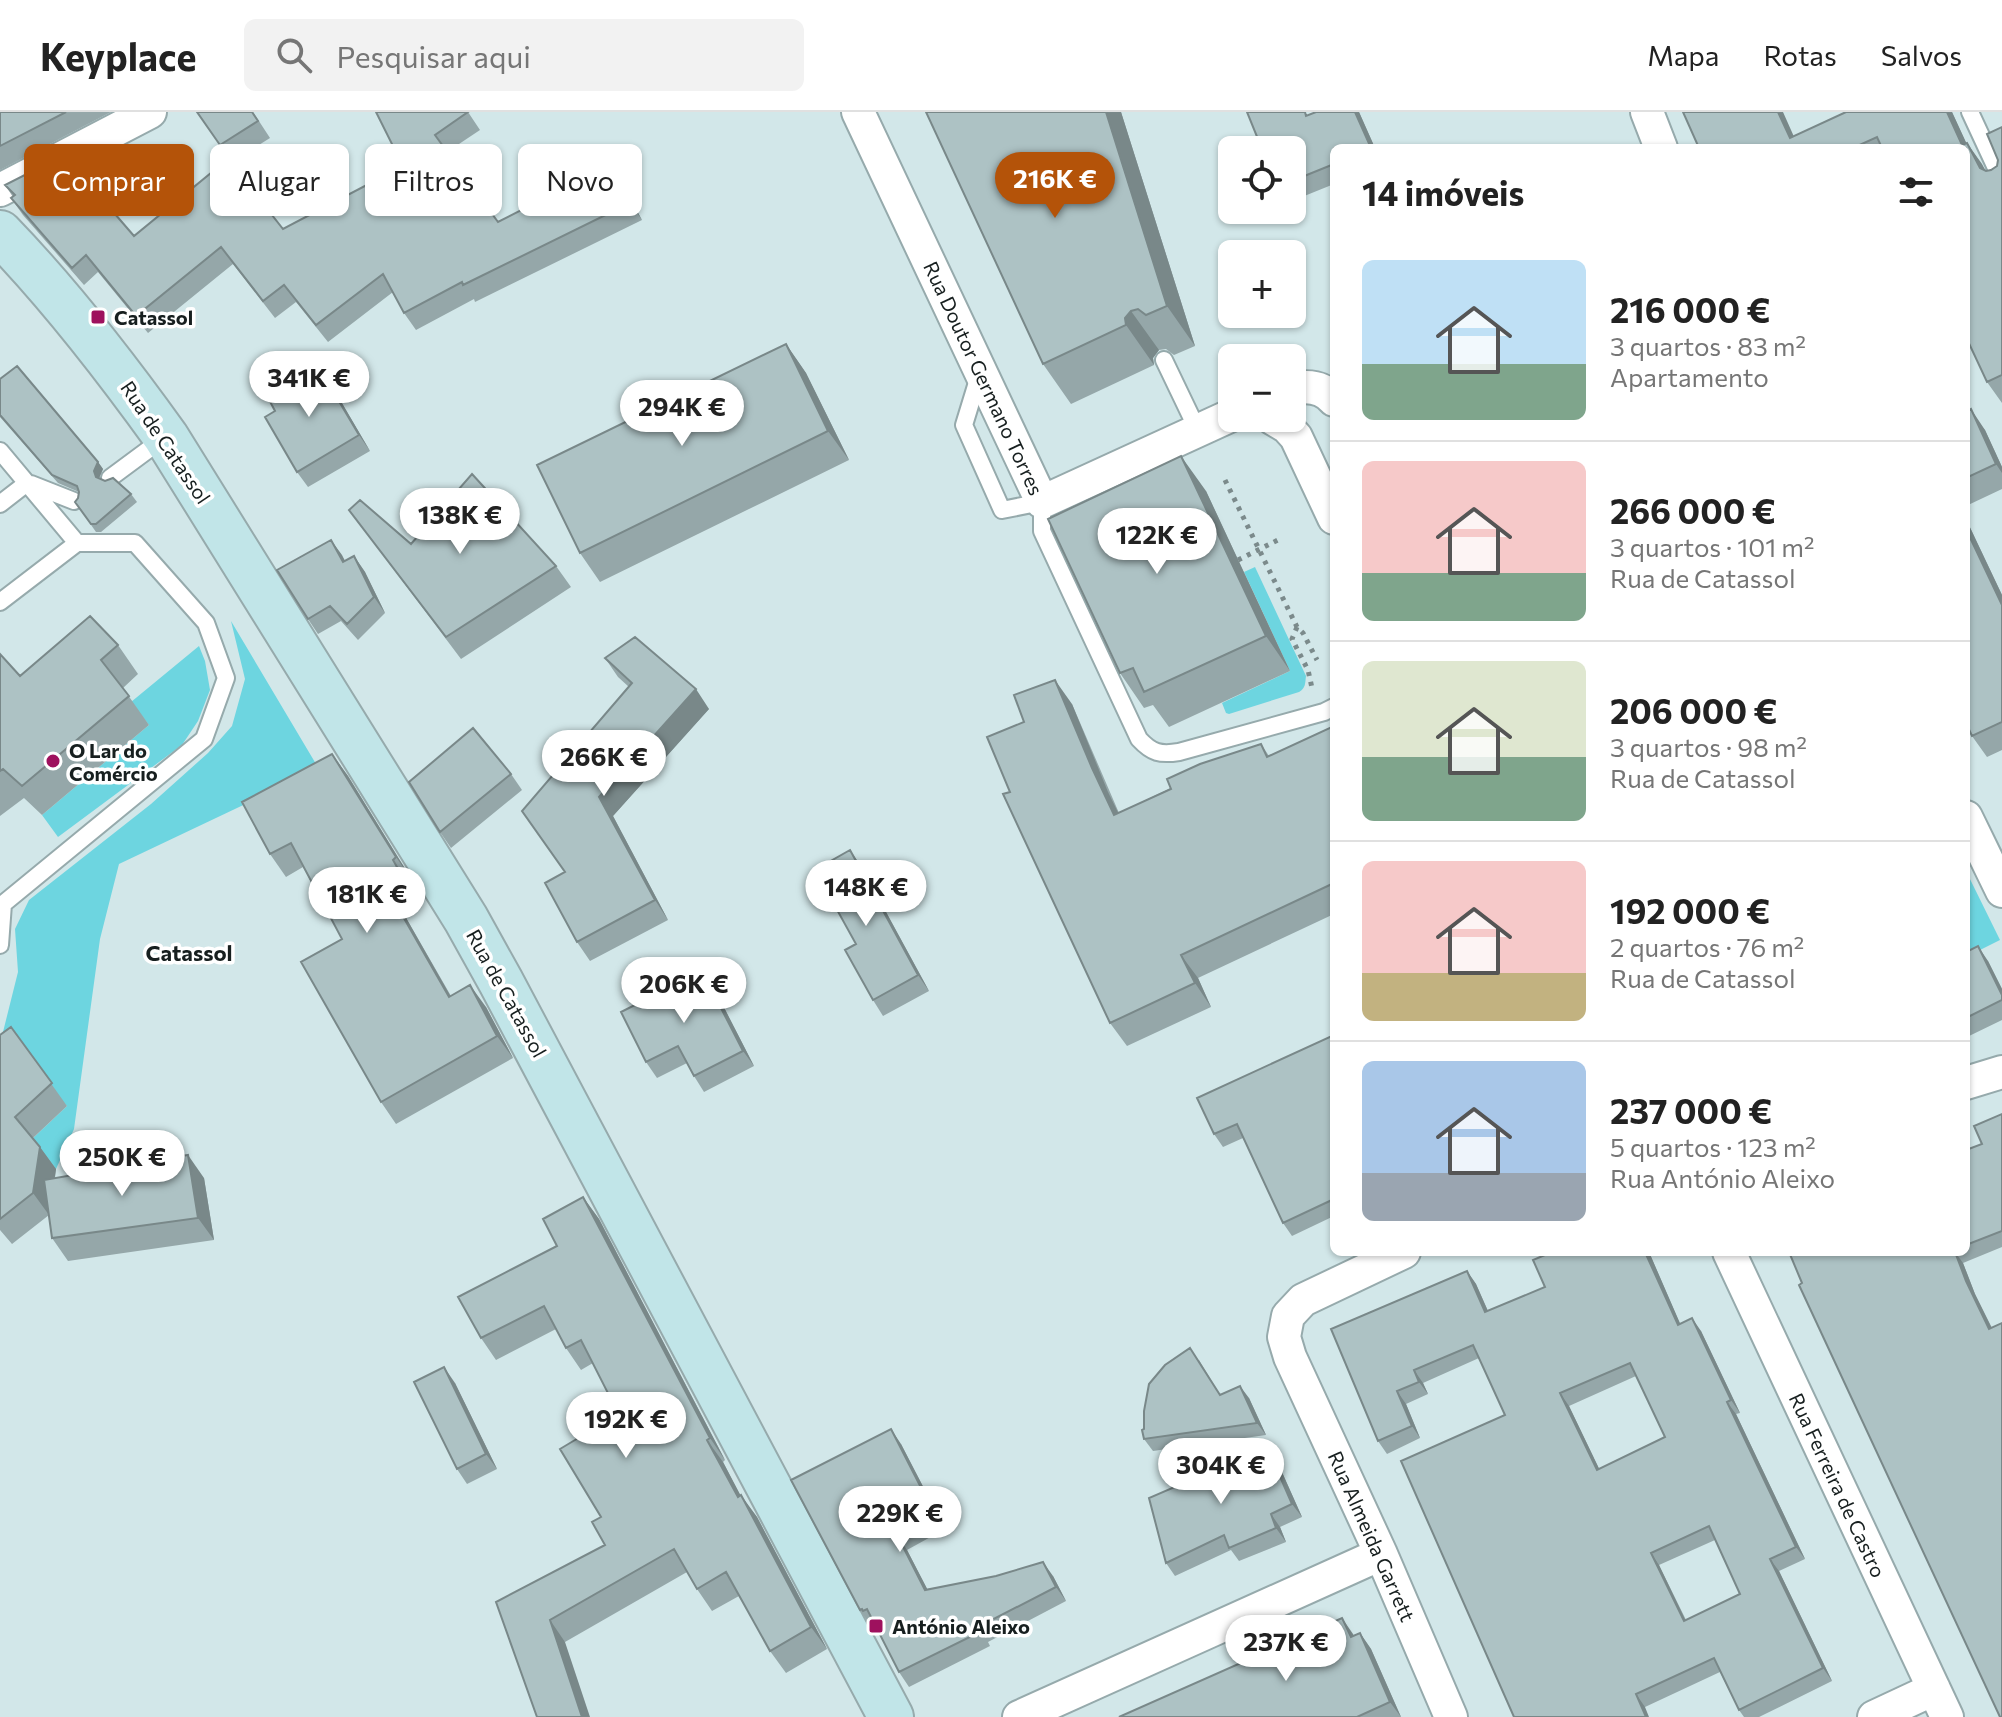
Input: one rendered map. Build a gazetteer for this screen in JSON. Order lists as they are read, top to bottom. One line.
{"streets":{"main road":["Rua de Catassol"],"street":["Rua Doutor Germano Torres","Rua Ferreira de Castro","Rua Almeida Garrett"]},"districts":["Catassol"],"places":{"transit":["Catassol","António Aleixo"],"other":["O Lar do Comércio"]},"page":{"header":"Keyplace","search":"Pesquisar aqui","nav":["Mapa","Rotas","Salvos"],"map_buttons":["+","−"],"chip":["Comprar","Alugar","Filtros","Novo"],"heading":"14 imóveis","price":["216K €","341K €","294K €","138K €","122K €","266K €","148K €","181K €","206K €","250K €","192K €","304K €","229K €","237K €"],"list":[{"name":"216 000 €","note":"3 quartos · 83 m² · Apartamento"},{"name":"266 000 €","note":"3 quartos · 101 m² · Rua de Catassol"},{"name":"206 000 €","note":"3 quartos · 98 m² · Rua de Catassol"},{"name":"192 000 €","note":"2 quartos · 76 m² · Rua de Catassol"},{"name":"237 000 €","note":"5 quartos · 123 m² · Rua António Aleixo"}]}}
